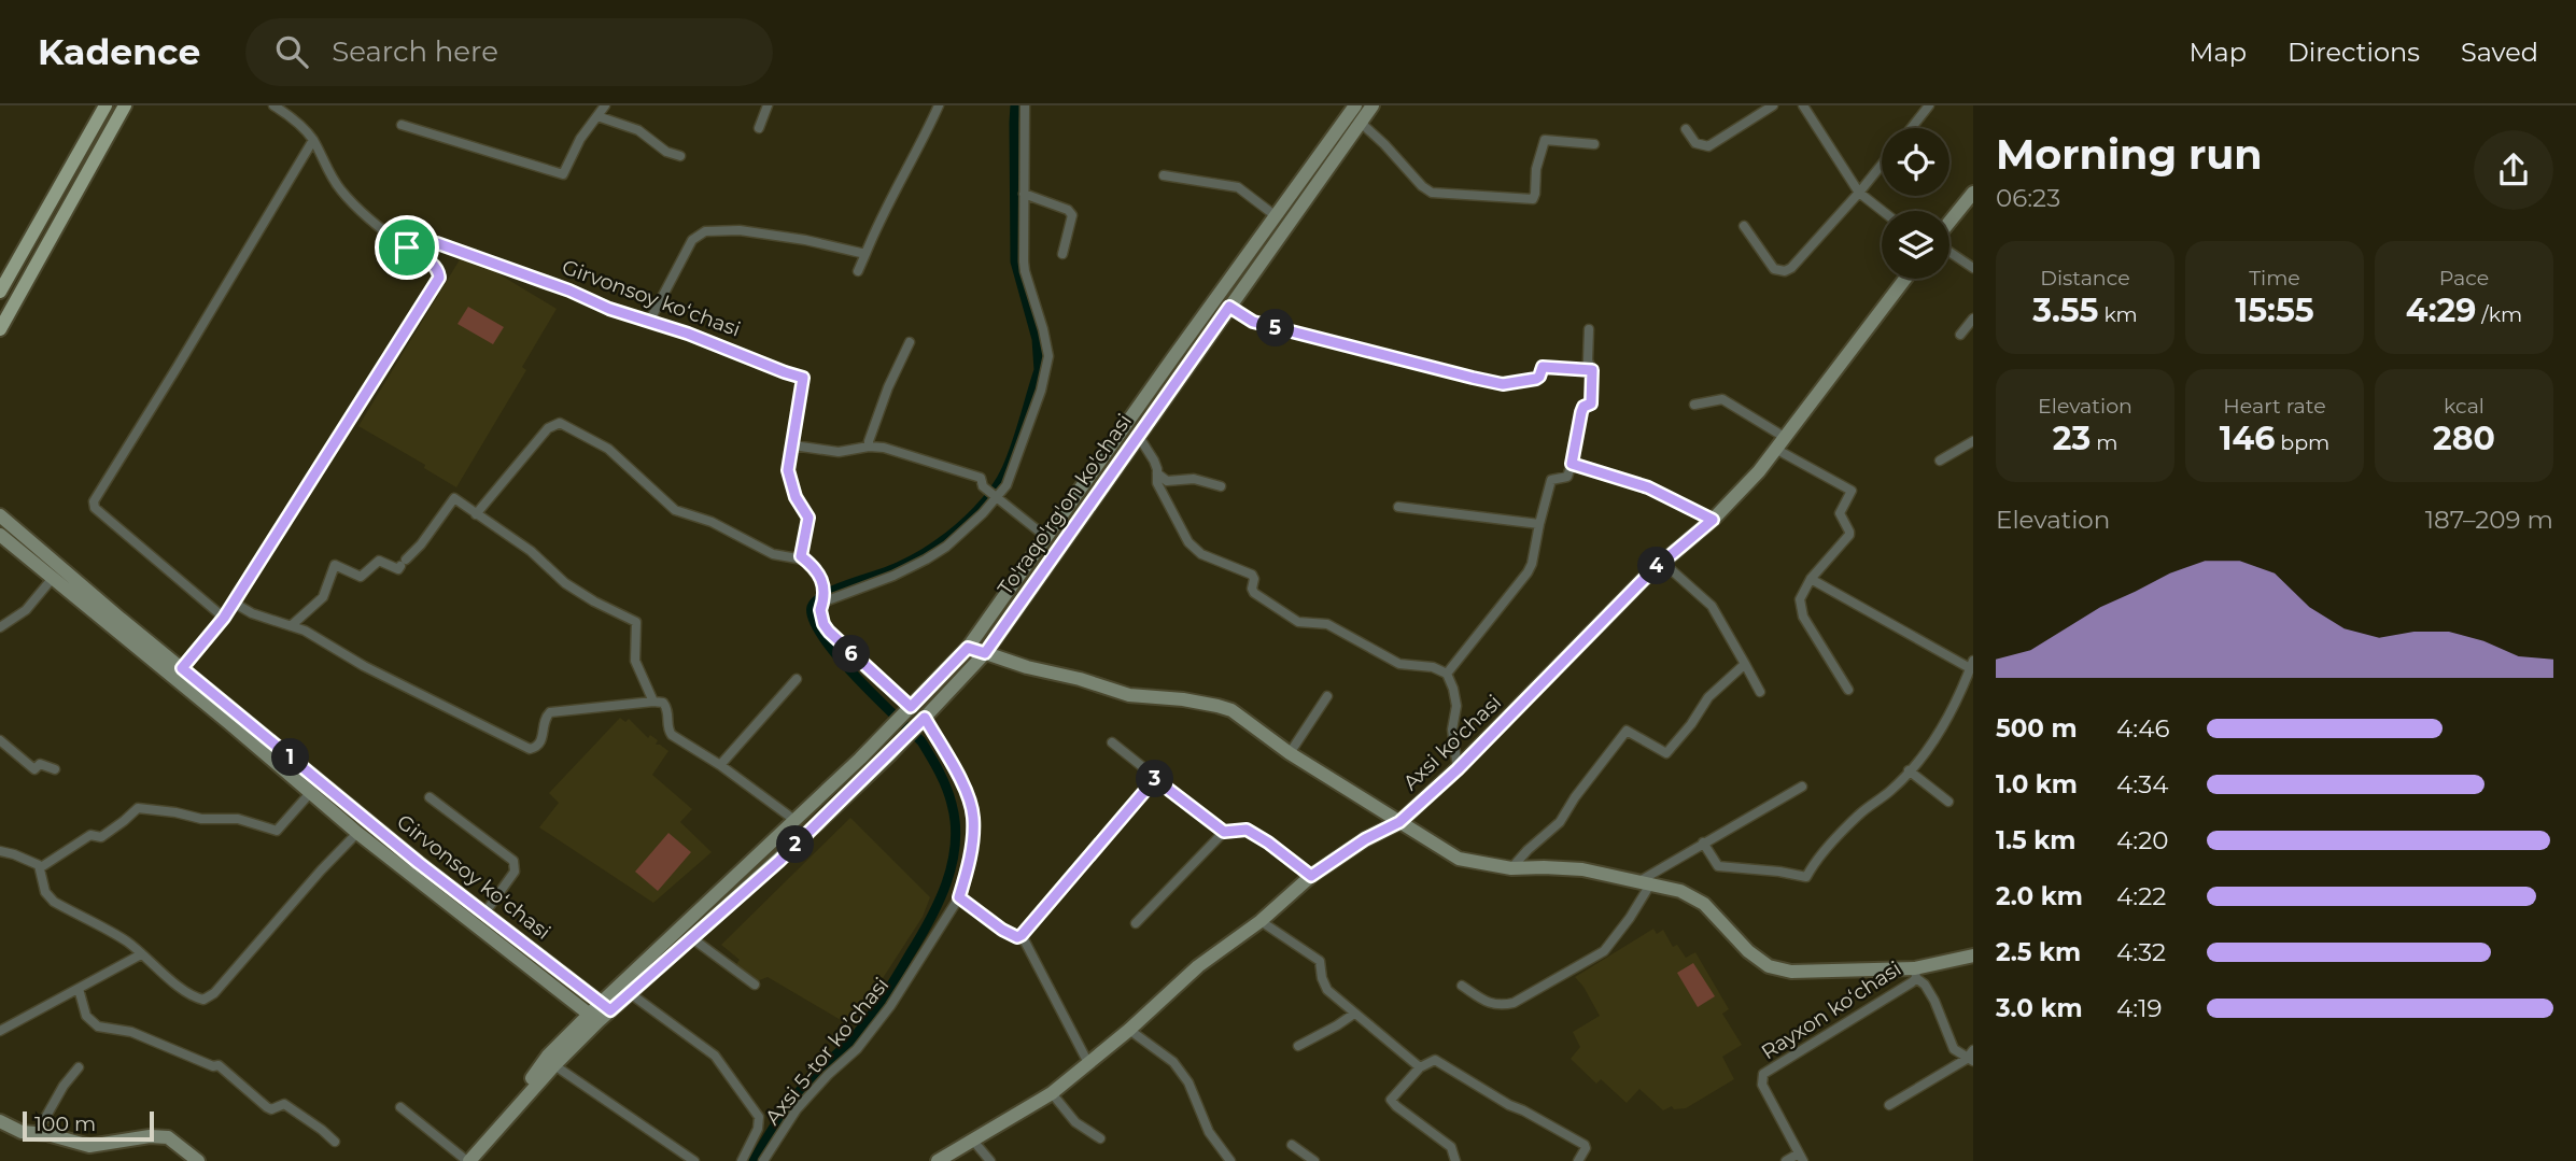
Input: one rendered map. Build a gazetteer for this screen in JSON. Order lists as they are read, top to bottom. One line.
{"streets":{"main road":["Girvonsoy koʻchasi","To'raqo'rg'on ko'chasi","Axsi ko'chasi"],"street":["Rayxon koʻchasi","Аxsi 5-tor koʼchasi"]},"crossings":[["Girvonsoy koʻchasi","To'raqo'rg'on ko'chasi"],["To'raqo'rg'on ko'chasi","Аxsi 5-tor koʼchasi"]],"scale_bar":"100 m","page":{"header":"Kadence","search":"Search here","nav":["Map","Directions","Saved"],"heading":["Morning run","06:23"],"stats":[["Distance","3.55 km"],["Time","15:55"],["Pace","4:29 /km"],["Elevation","23 m"],["Heart rate","146 bpm"],["kcal","280"]],"pins":["5","4","6","1","3","2"],"chart":["Elevation","187–209 m"],"list":[{"name":"500 m","note":"4:46"},{"name":"1.0 km","note":"4:34"},{"name":"1.5 km","note":"4:20"},{"name":"2.0 km","note":"4:22"},{"name":"2.5 km","note":"4:32"},{"name":"3.0 km","note":"4:19"}],"scale":"100 m"}}
